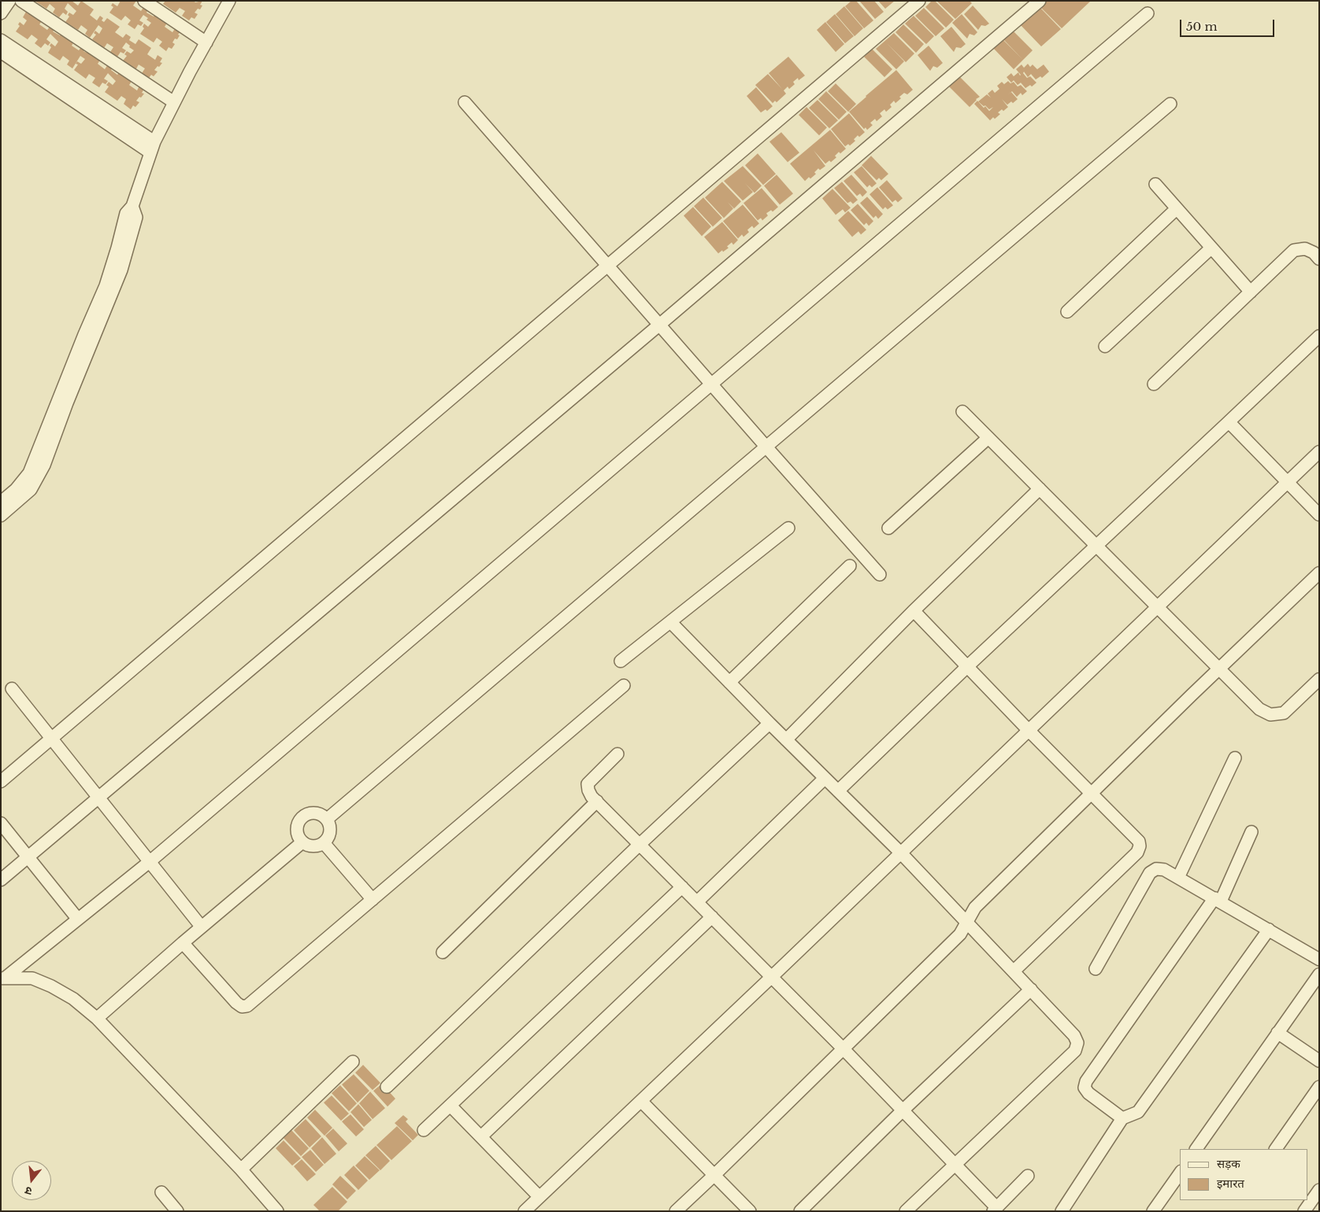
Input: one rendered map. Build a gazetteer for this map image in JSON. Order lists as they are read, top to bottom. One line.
{"legend":["सड़क","इमारत"],"scale_bar":"50 m","north":"bottom"}
